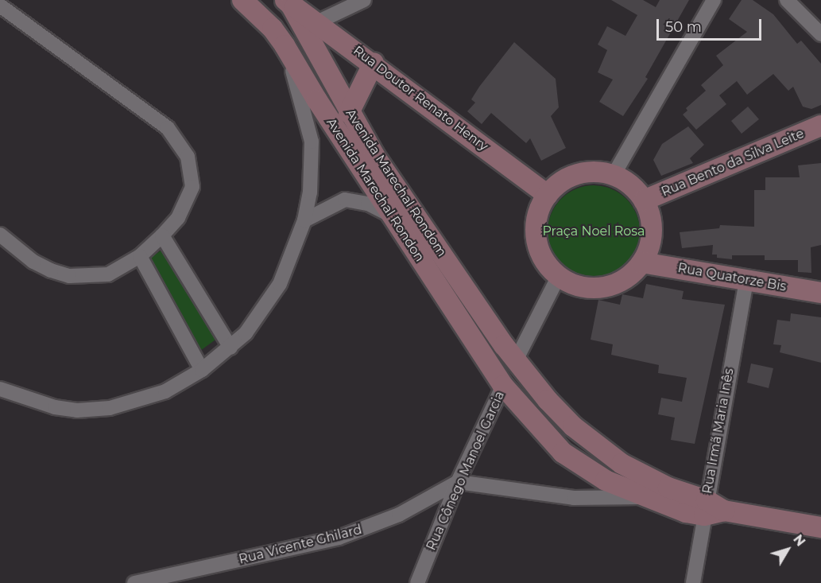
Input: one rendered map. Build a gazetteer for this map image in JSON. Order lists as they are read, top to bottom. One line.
{"streets":{"main road":["Rua Doutor Renato Henry","Rua Bento da Silva Leite","Avenida Marechal Rondom","Avenida Marechal Rondon","Rua Quatorze Bis"],"street":["Rua Irmã Maria Inês","Rua Cônego Manoel Garcia","Rua Vicente Ghilard"]},"crossings":[["Rua Doutor Renato Henry","Rua Bento da Silva Leite"],["Rua Doutor Renato Henry","Avenida Marechal Rondom"],["Rua Doutor Renato Henry","Rua Quatorze Bis"],["Rua Bento da Silva Leite","Rua Quatorze Bis"],["Avenida Marechal Rondom","Avenida Marechal Rondon"],["Avenida Marechal Rondom","Rua Irmã Maria Inês"],["Avenida Marechal Rondon","Rua Irmã Maria Inês"],["Avenida Marechal Rondon","Rua Cônego Manoel Garcia"],["Rua Quatorze Bis","Rua Irmã Maria Inês"],["Rua Cônego Manoel Garcia","Rua Vicente Ghilard"]],"parks":["Praça Noel Rosa"],"scale_bar":"50 m","north":"top right"}
